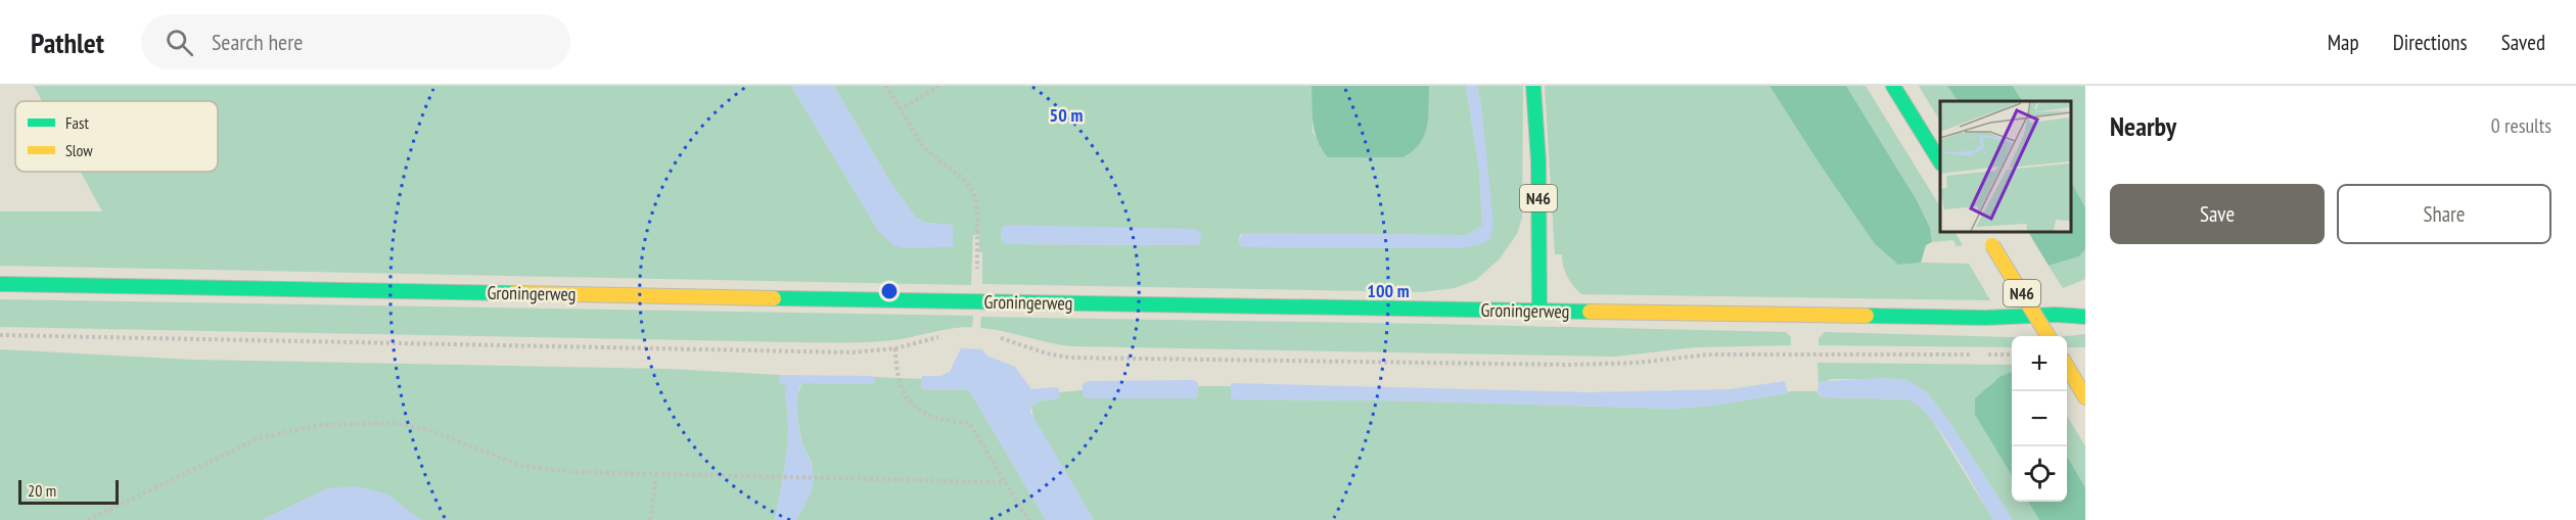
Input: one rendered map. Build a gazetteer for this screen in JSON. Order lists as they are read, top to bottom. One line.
{"streets":{"main road":["N46","Groningerweg"]},"crossings":[["N46","Groningerweg"]],"legend":["Fast","Slow"],"scale_bar":"20 m","page":{"header":"Pathlet","search":"Search here","nav":["Map","Directions","Saved"],"heading":["Nearby","0 results"],"buttons":["Save","Share"],"map_buttons":["+","−"],"scale":"20 m"},"rings":["50 m","100 m"]}
